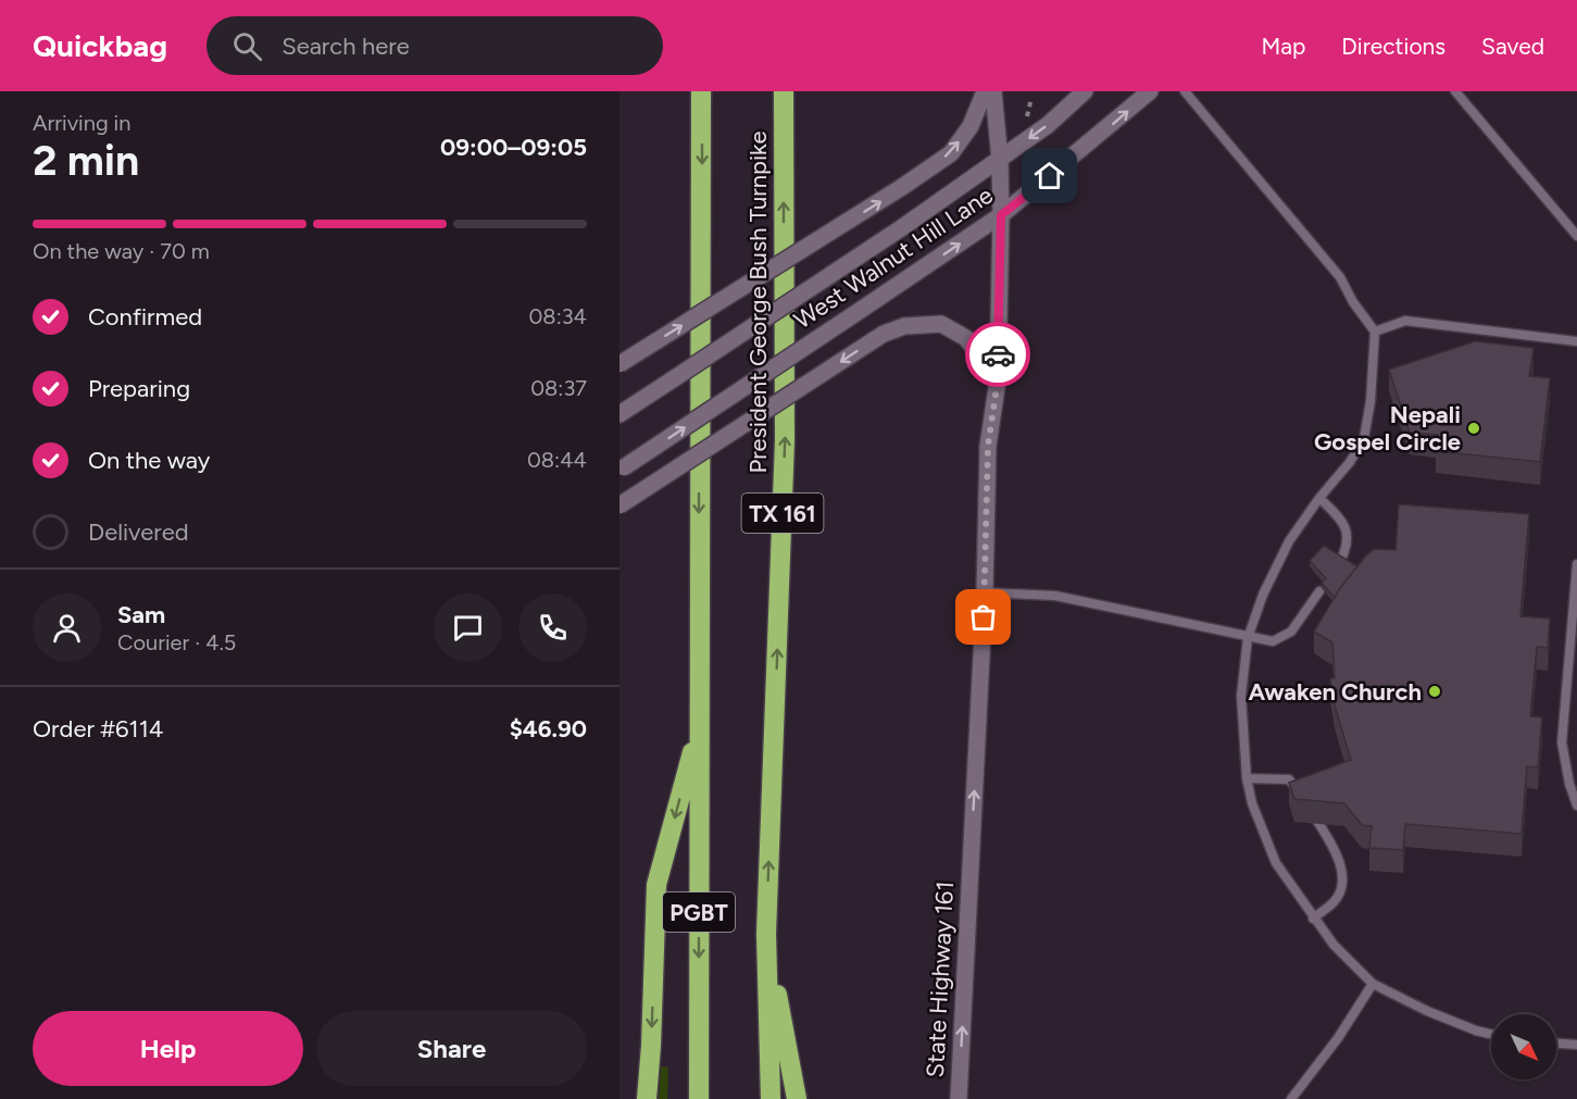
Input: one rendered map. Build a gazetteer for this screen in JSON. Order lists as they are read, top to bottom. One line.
{"streets":{"highway":["President George Bush Turnpike","TX 161","PGBT"],"main road":["West Walnut Hill Lane","State Highway 161"]},"one_way":["State Highway 161"],"places":["Nepali Gospel Circle","Awaken Church"],"north":"bottom right","page":{"header":"Quickbag","search":"Search here","nav":["Map","Directions","Saved"],"heading":["2 min","Arriving in","09:00–09:05"],"panel":["Sam","Courier · 4.5","Order #6114","$46.90"],"bar":"On the way · 70 m","list":[["Confirmed","08:34"],["Preparing","08:37"],["On the way","08:44"],"Delivered"],"buttons":["Help","Share"]}}
